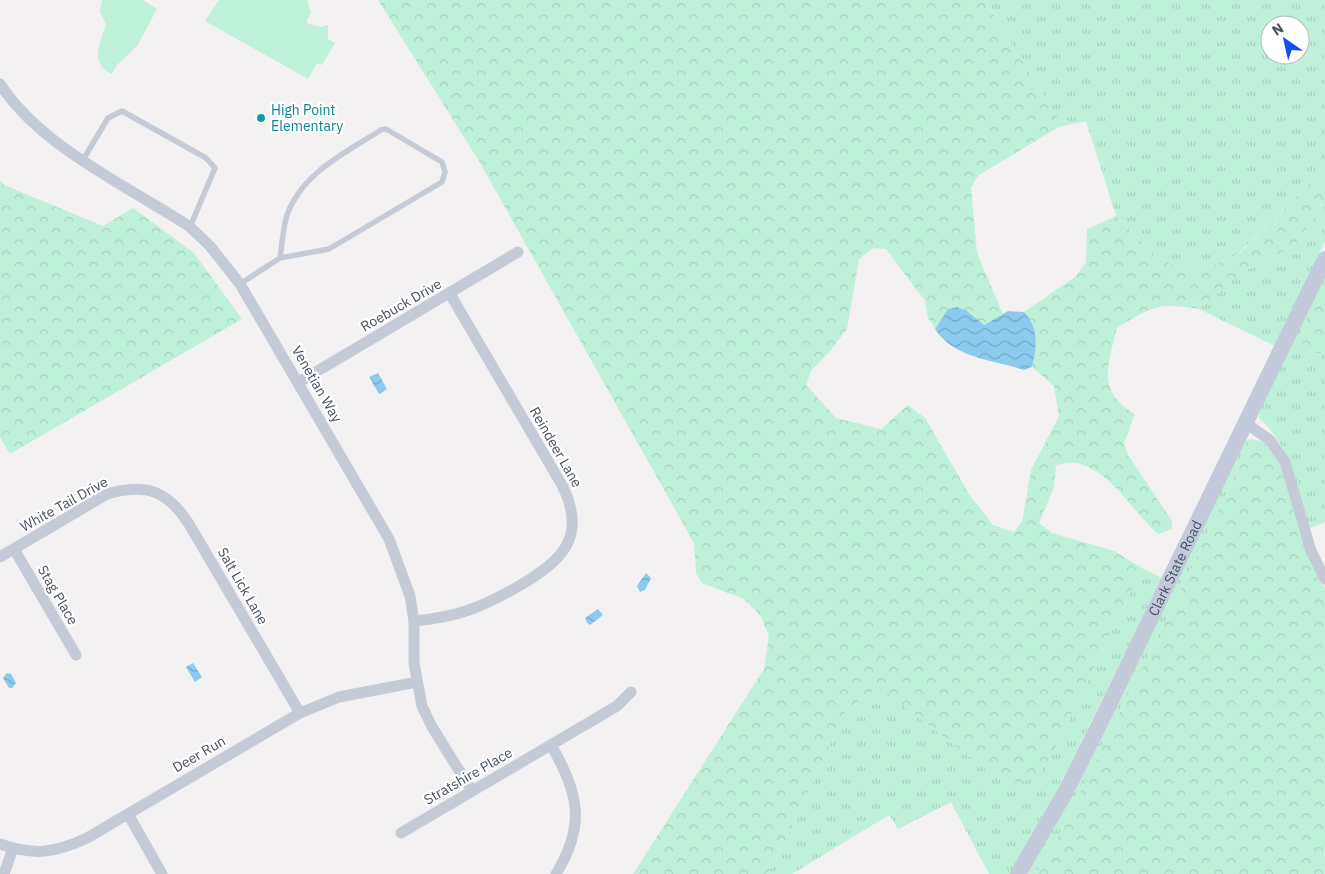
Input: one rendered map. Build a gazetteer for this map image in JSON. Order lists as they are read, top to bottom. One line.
{"streets":{"main road":["Clark State Road"],"street":["Roebuck Drive","Venetian Way","Reindeer Lane","White Tail Drive","Salt Lick Lane","Stag Place","Deer Run","Stratshire Place"]},"crossings":[["Roebuck Drive","Venetian Way"],["Roebuck Drive","Reindeer Lane"],["Venetian Way","Reindeer Lane"],["Venetian Way","Deer Run"],["Venetian Way","Stratshire Place"],["White Tail Drive","Salt Lick Lane"],["White Tail Drive","Stag Place"],["Salt Lick Lane","Deer Run"]],"places":["High Point Elementary"],"north":"top left"}
